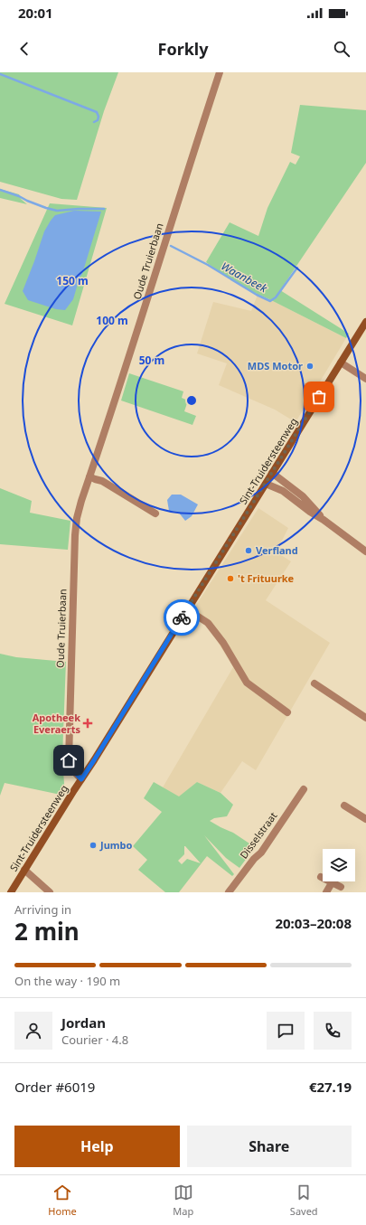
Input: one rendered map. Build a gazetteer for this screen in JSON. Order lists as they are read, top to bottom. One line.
{"streets":{"main road":["Sint-Truidersteenweg"],"street":["Oude Truierbaan","Disselstraat"]},"crossings":[["Oude Truierbaan","Sint-Truidersteenweg"]],"water":["Waanbeek"],"places":{"other":["MDS Motor","Verfland","'t Frituurke","Jumbo"],"health":["Apotheek Everaerts"]},"page":{"status":"20:01","header":"Forkly","heading":["2 min","Arriving in","20:03–20:08"],"panel":["Jordan","Courier · 4.8","Order #6019","€27.19"],"bar":"On the way · 190 m","buttons":["Help","Share"],"tabs":["Home","Map","Saved"]},"rings":["150 m","100 m","50 m"]}
